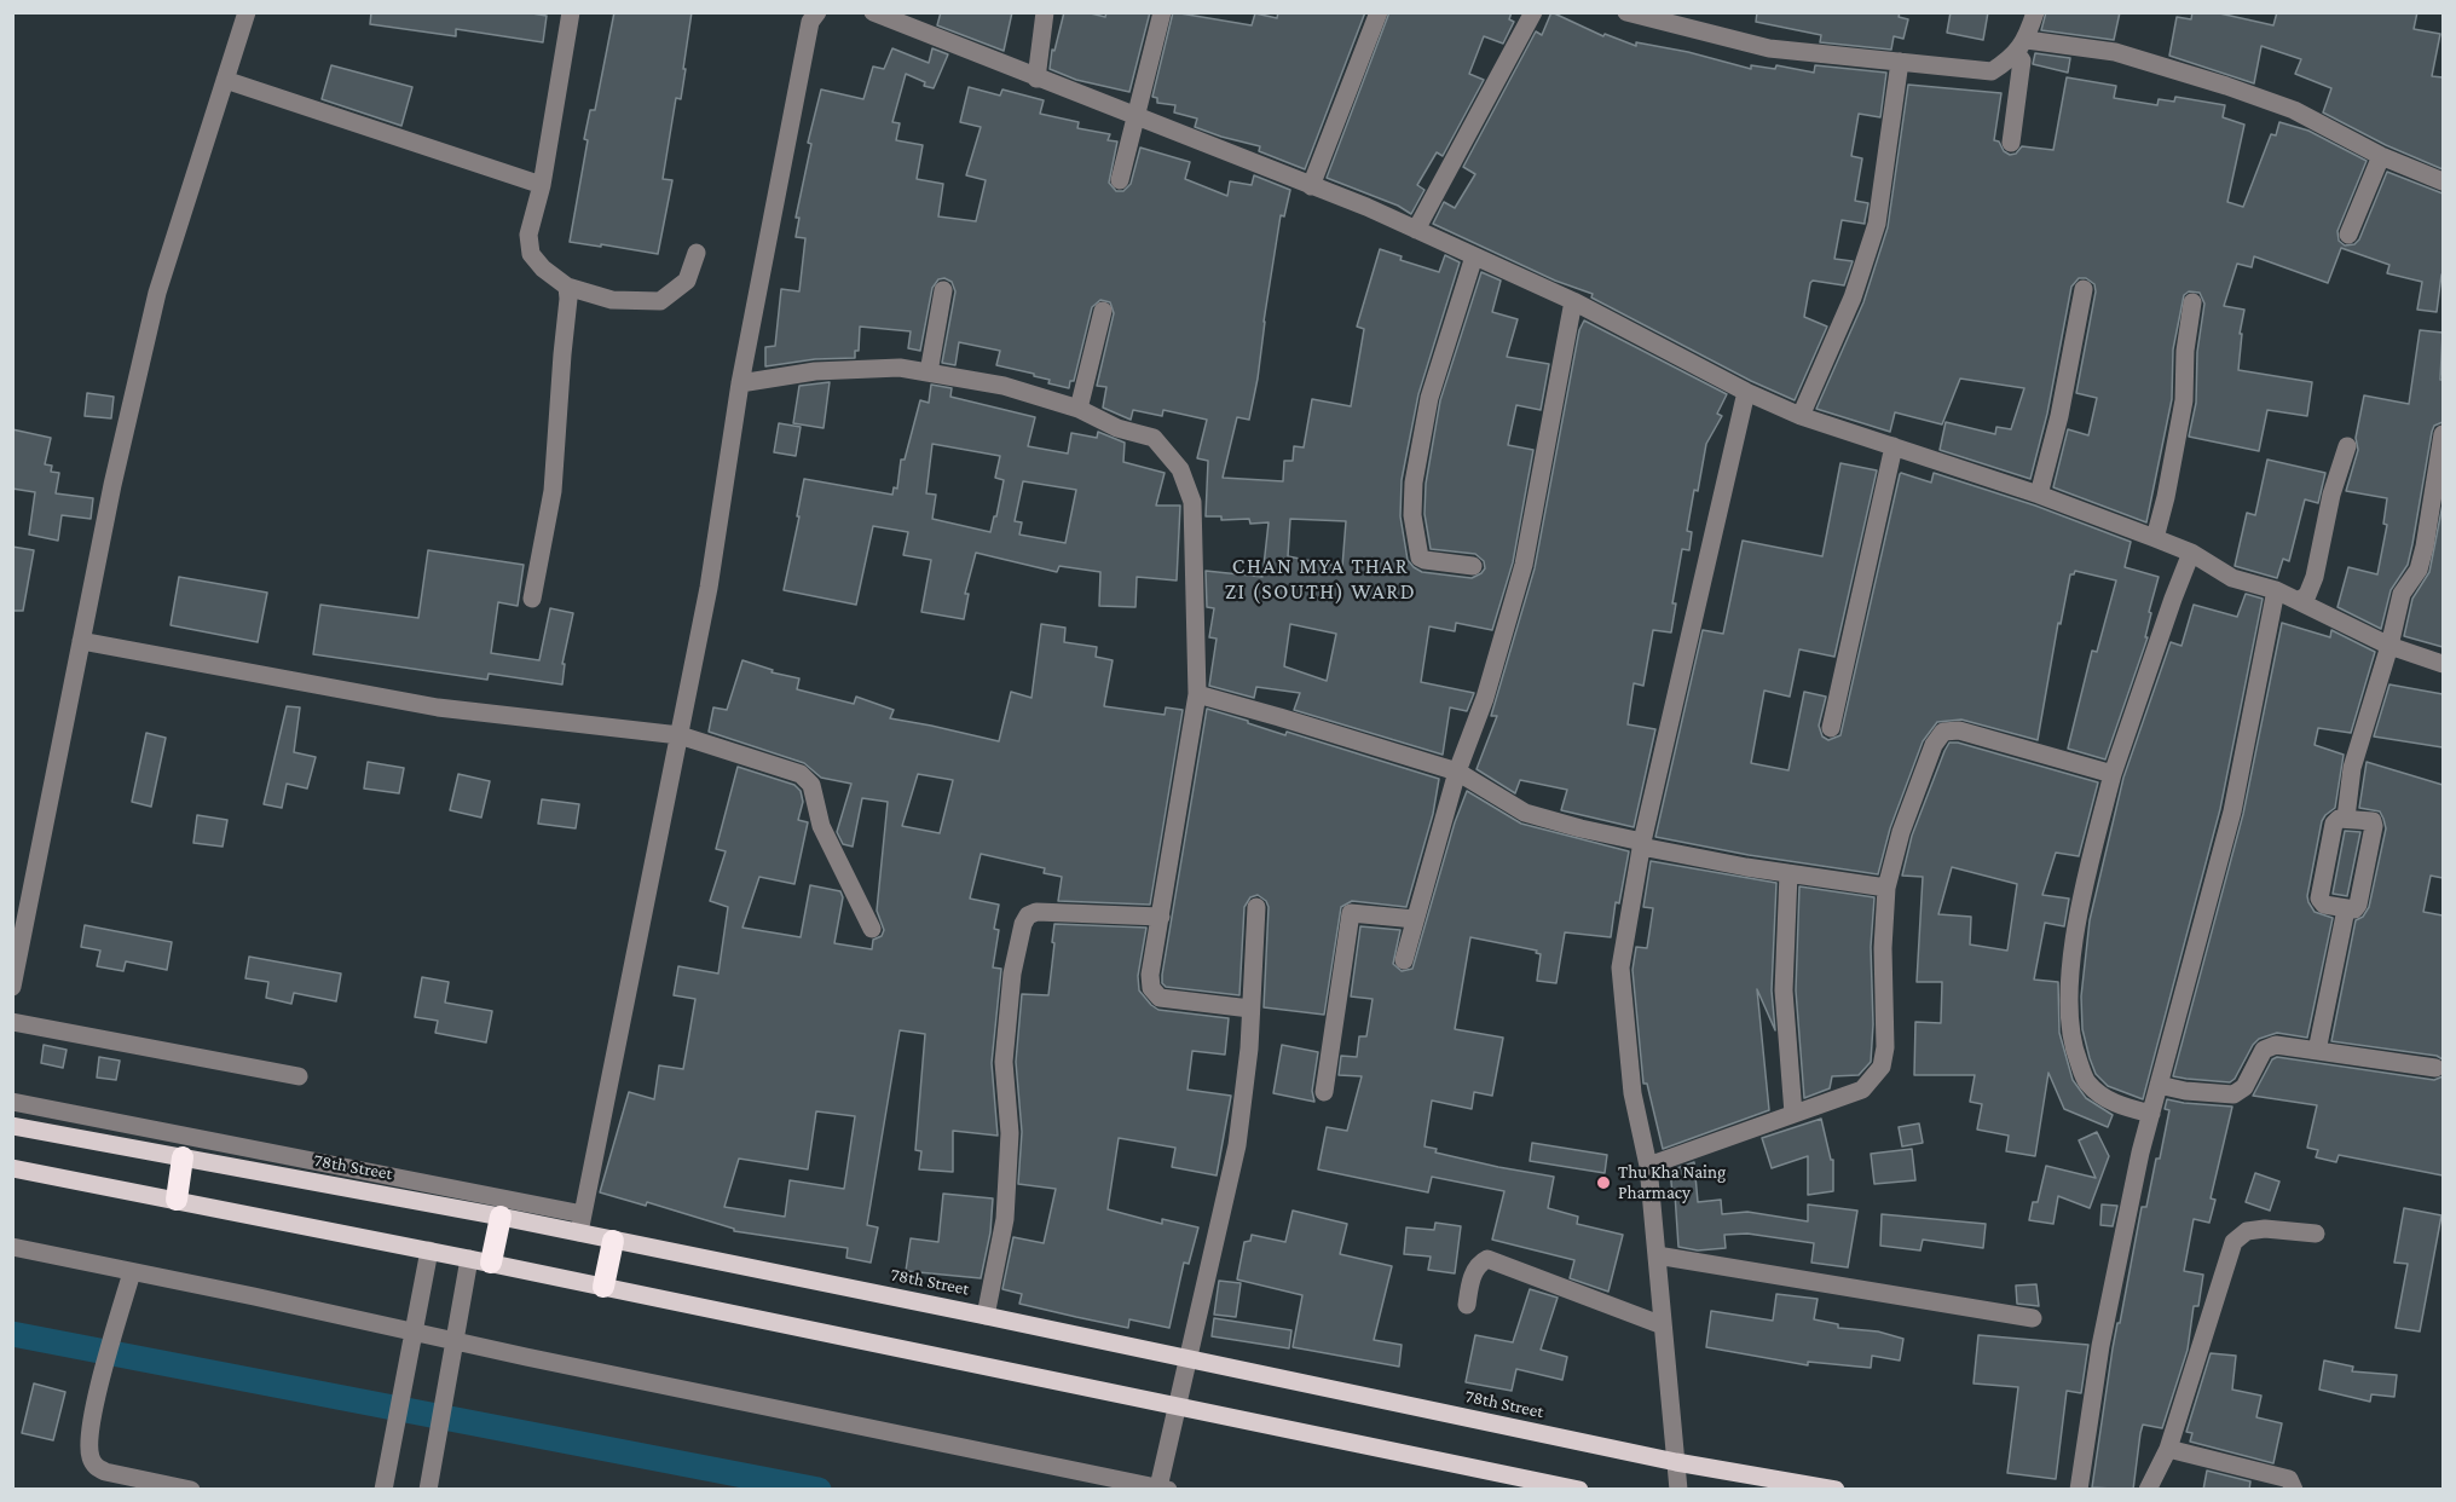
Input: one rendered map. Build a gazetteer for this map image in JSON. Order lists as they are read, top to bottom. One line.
{"streets":{"main road":["78th Street"]},"districts":["CHAN MYA THAR ZI (SOUTH) WARD"],"places":["Thu Kha Naing Pharmacy"]}
